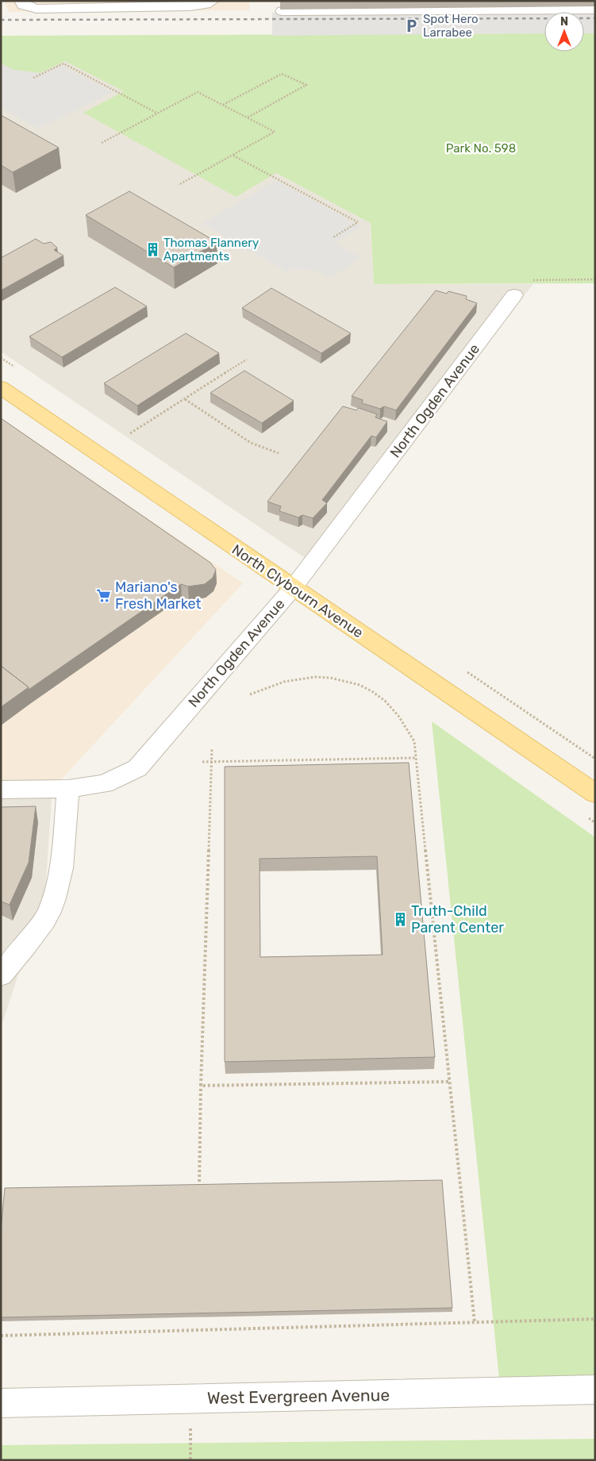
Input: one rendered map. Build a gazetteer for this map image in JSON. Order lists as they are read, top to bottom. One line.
{"streets":{"main road":["North Clybourn Avenue"],"street":["North Ogden Avenue","West Evergreen Avenue"]},"crossings":[["North Ogden Avenue","North Clybourn Avenue"]],"parks":["Park No. 598"],"places":{"parking":["Spot Hero Larrabee"],"building":["Thomas Flannery Apartments","Truth-Child Parent Center"],"supermarket":["Mariano's Fresh Market"]},"north":"top"}
